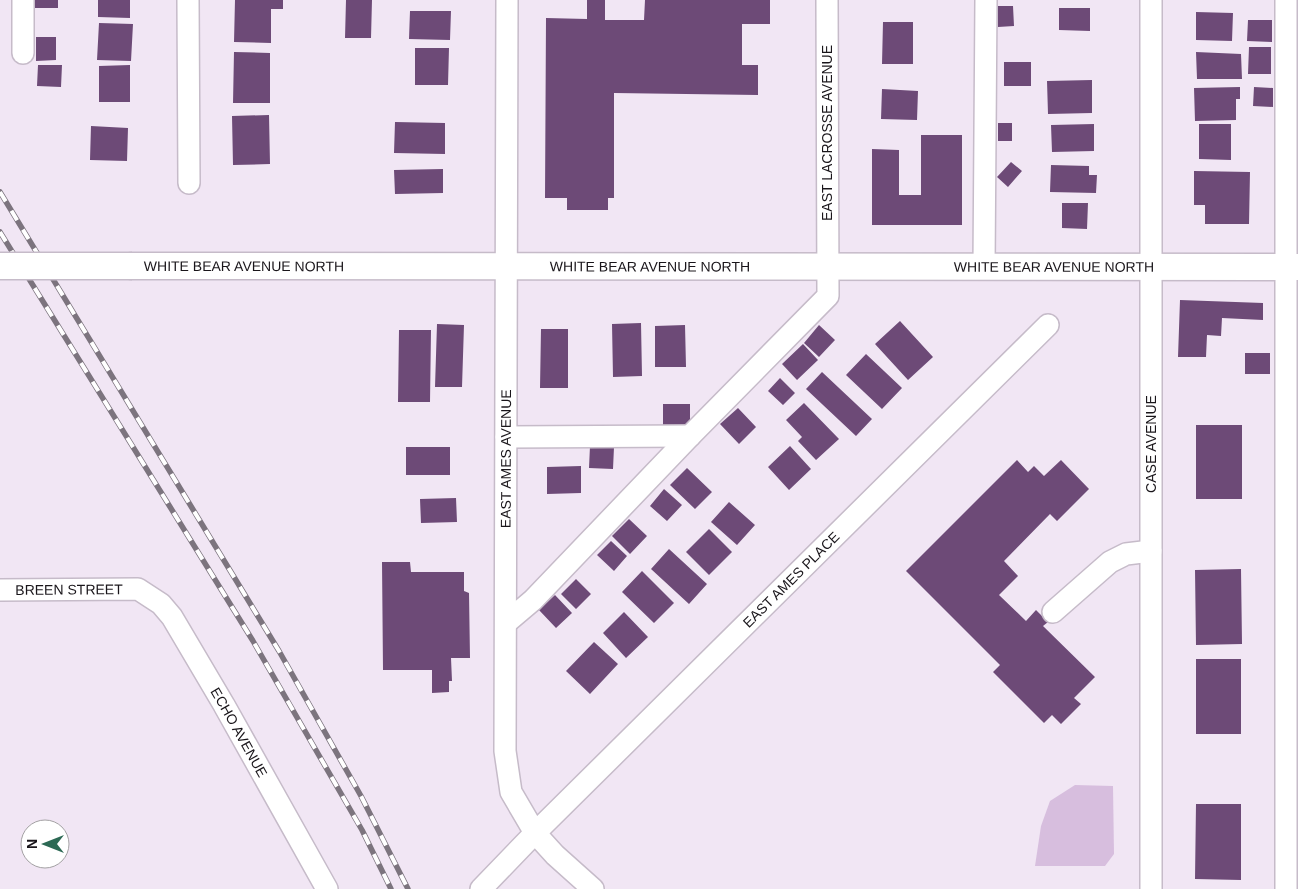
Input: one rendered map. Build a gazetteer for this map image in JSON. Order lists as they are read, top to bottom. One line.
{"streets":{"main road":["WHITE BEAR AVENUE NORTH"],"street":["EAST LACROSSE AVENUE","CASE AVENUE","EAST AMES AVENUE","EAST AMES PLACE","BREEN STREET","ECHO AVENUE"]},"crossings":[["EAST LACROSSE AVENUE","WHITE BEAR AVENUE NORTH"],["EAST LACROSSE AVENUE","EAST AMES AVENUE"],["WHITE BEAR AVENUE NORTH","CASE AVENUE"],["WHITE BEAR AVENUE NORTH","EAST AMES AVENUE"],["EAST AMES AVENUE","EAST AMES PLACE"],["BREEN STREET","ECHO AVENUE"]],"north":"left"}
